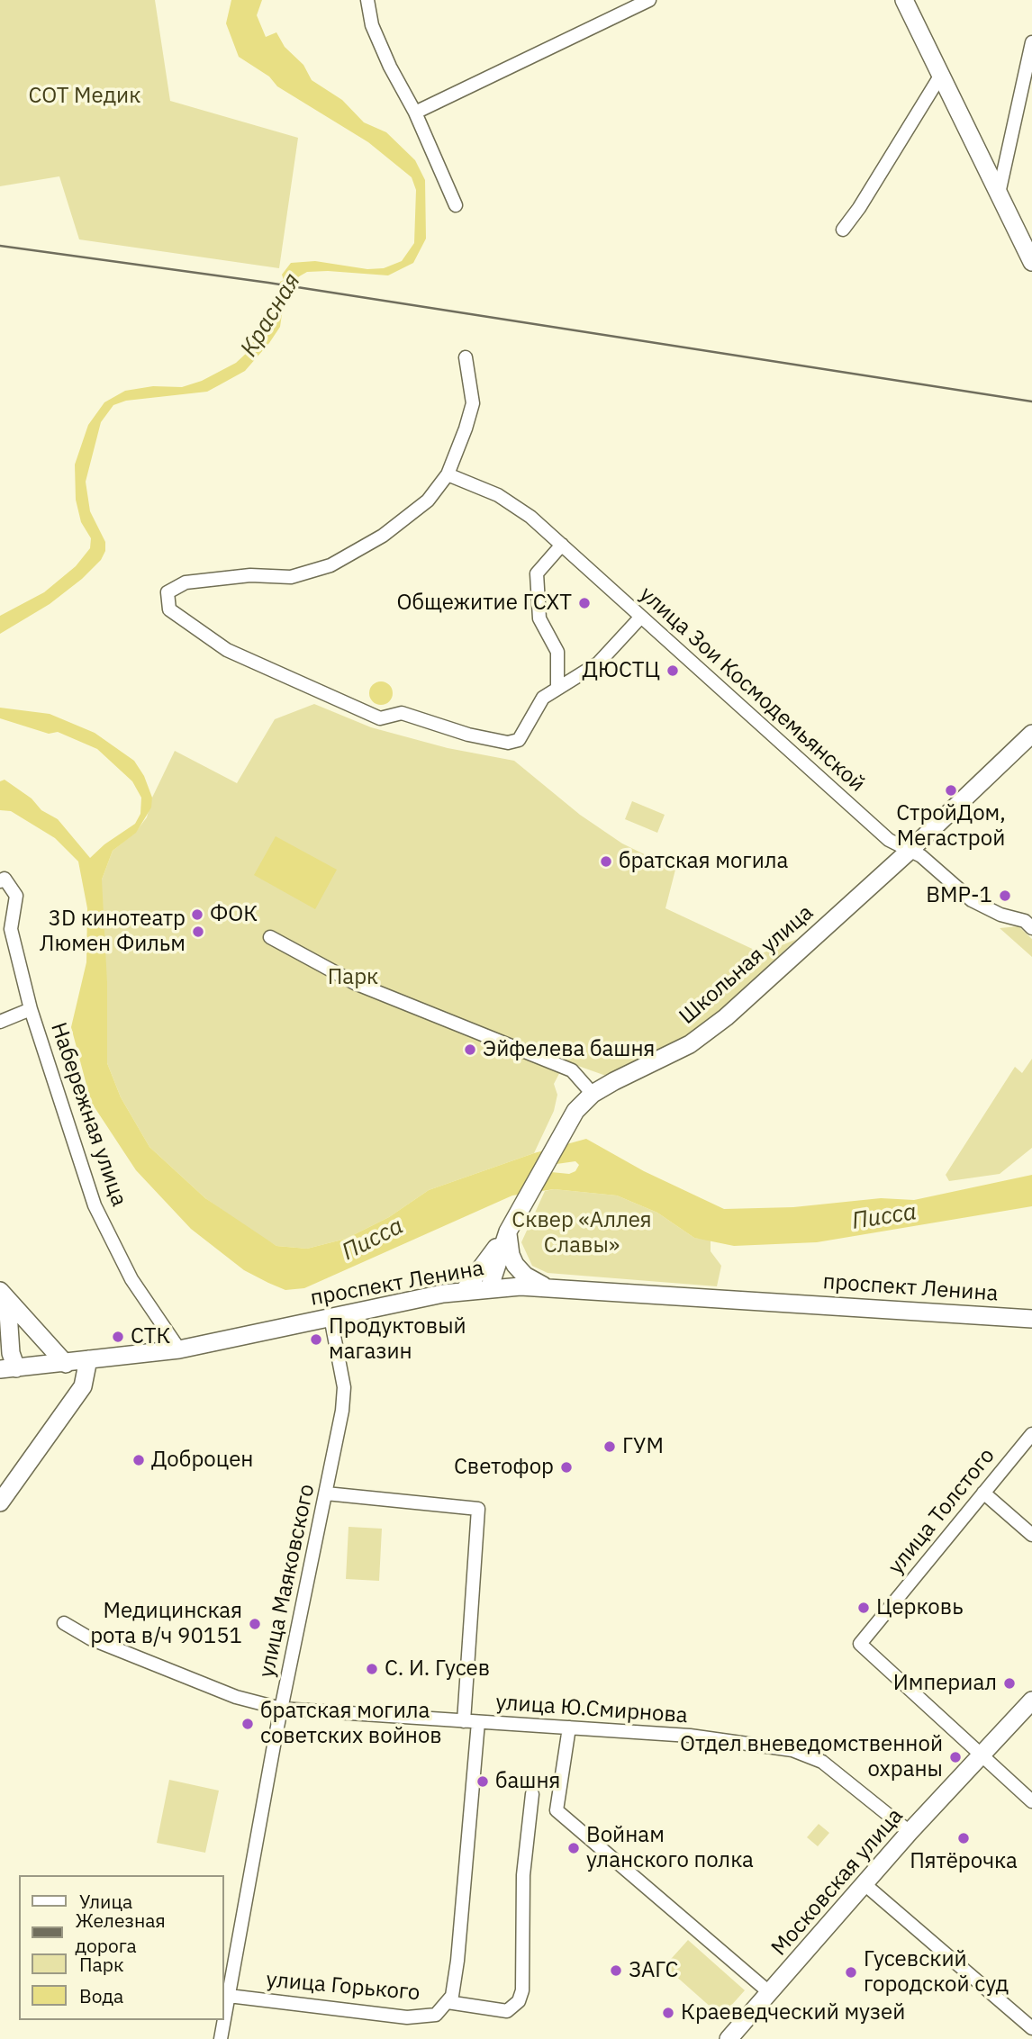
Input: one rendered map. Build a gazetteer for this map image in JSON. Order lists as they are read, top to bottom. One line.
{"streets":{"main road":["Школьная улица","проспект Ленина","Московская улица"],"street":["улица Зои Космодемьянской","Набережная улица","улица Толстого","улица Маяковского","улица Ю.Смирнова","улица Горького"]},"crossings":[["улица Зои Космодемьянской","Школьная улица"],["Школьная улица","проспект Ленина"],["Набережная улица","проспект Ленина"],["проспект Ленина","улица Маяковского"],["улица Толстого","Московская улица"],["улица Маяковского","улица Ю.Смирнова"],["улица Маяковского","улица Горького"],["улица Ю.Смирнова","Московская улица"]],"water":["Красная","Писса"],"parks":["СОТ Медик","Парк","Сквер «Аллея Славы»"],"places":["Общежитие ГСХТ","ДЮСТЦ","СтройДом, Мегастрой","братская могила","BMP-1","ФОК","3D кинотеатр Люмен Фильм","Эйфелева башня","СТК","Продуктовый магазин","ГУМ","Доброцен","Светофор","Церковь","Медицинская рота в/ч 90151","С. И. Гусев","Империал","братская могила советских войнов","Отдел вневедомственной охраны","башня","Пятёрочка","Войнам уланского полка","ЗАГС","Гусевский городской суд","Краеведческий музей"],"legend":["Улица","Железная дорога","Парк","Вода"]}
